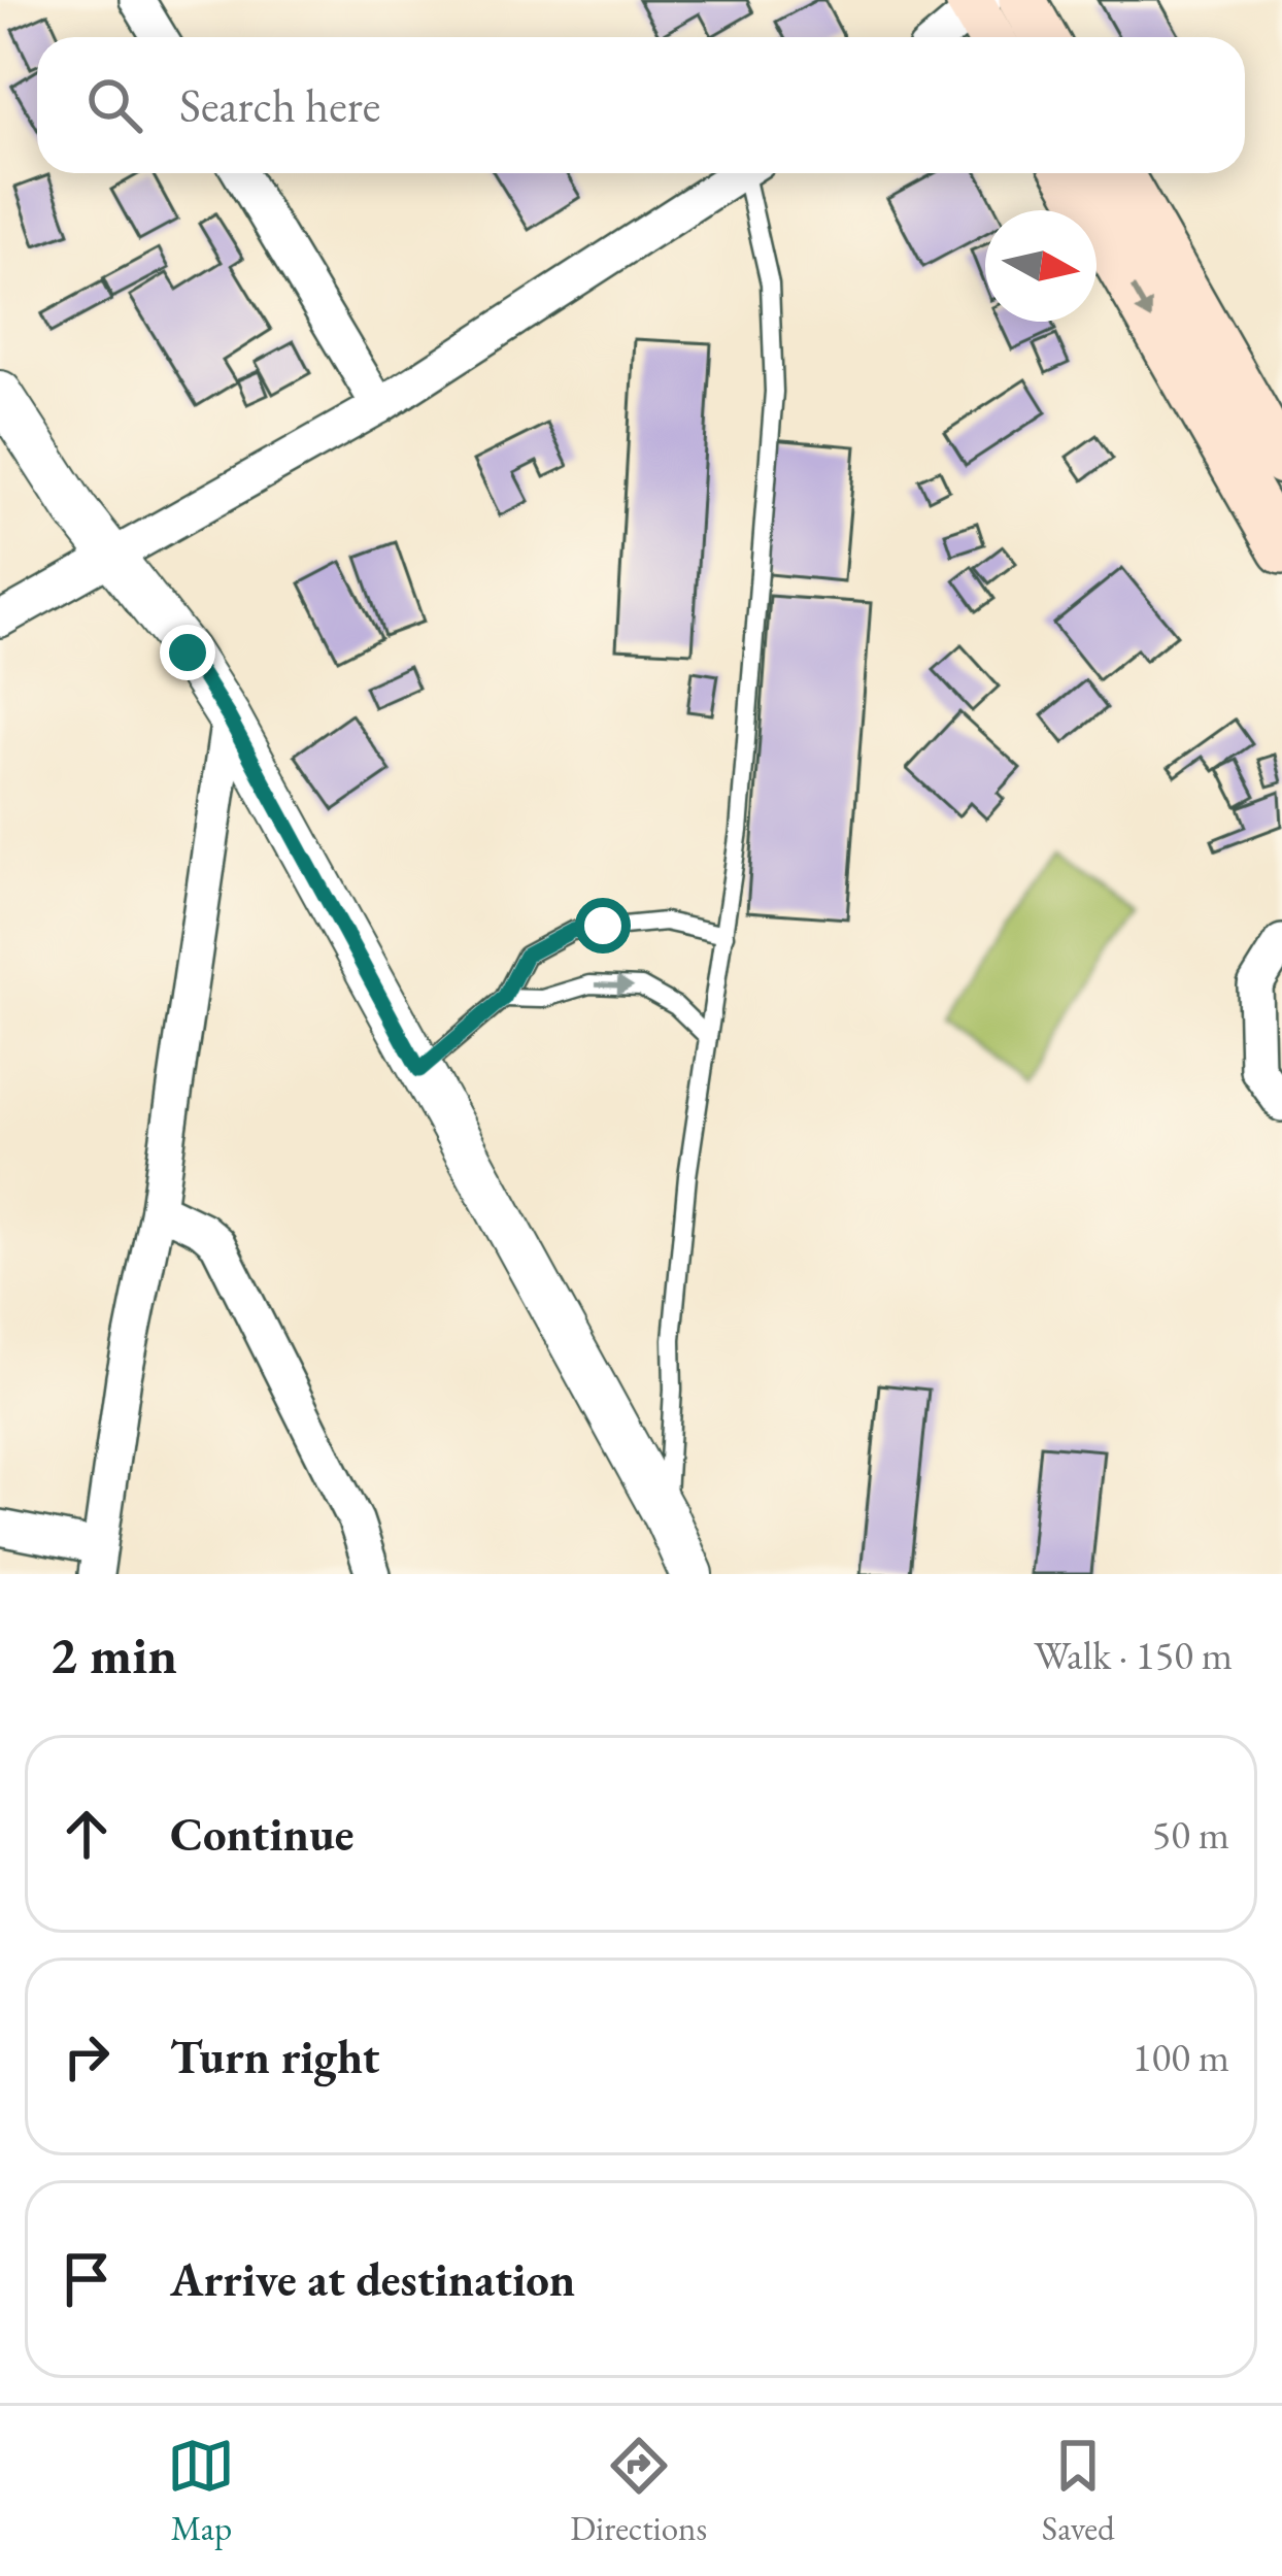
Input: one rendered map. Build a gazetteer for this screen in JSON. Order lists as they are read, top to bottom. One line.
{"north":"right","page":{"search":"Search here","heading":["2 min","Walk · 150 m"],"list":[["Continue","50 m"],["Turn right","100 m"],"Arrive at destination"],"nav":["Map","Directions","Saved"]}}
